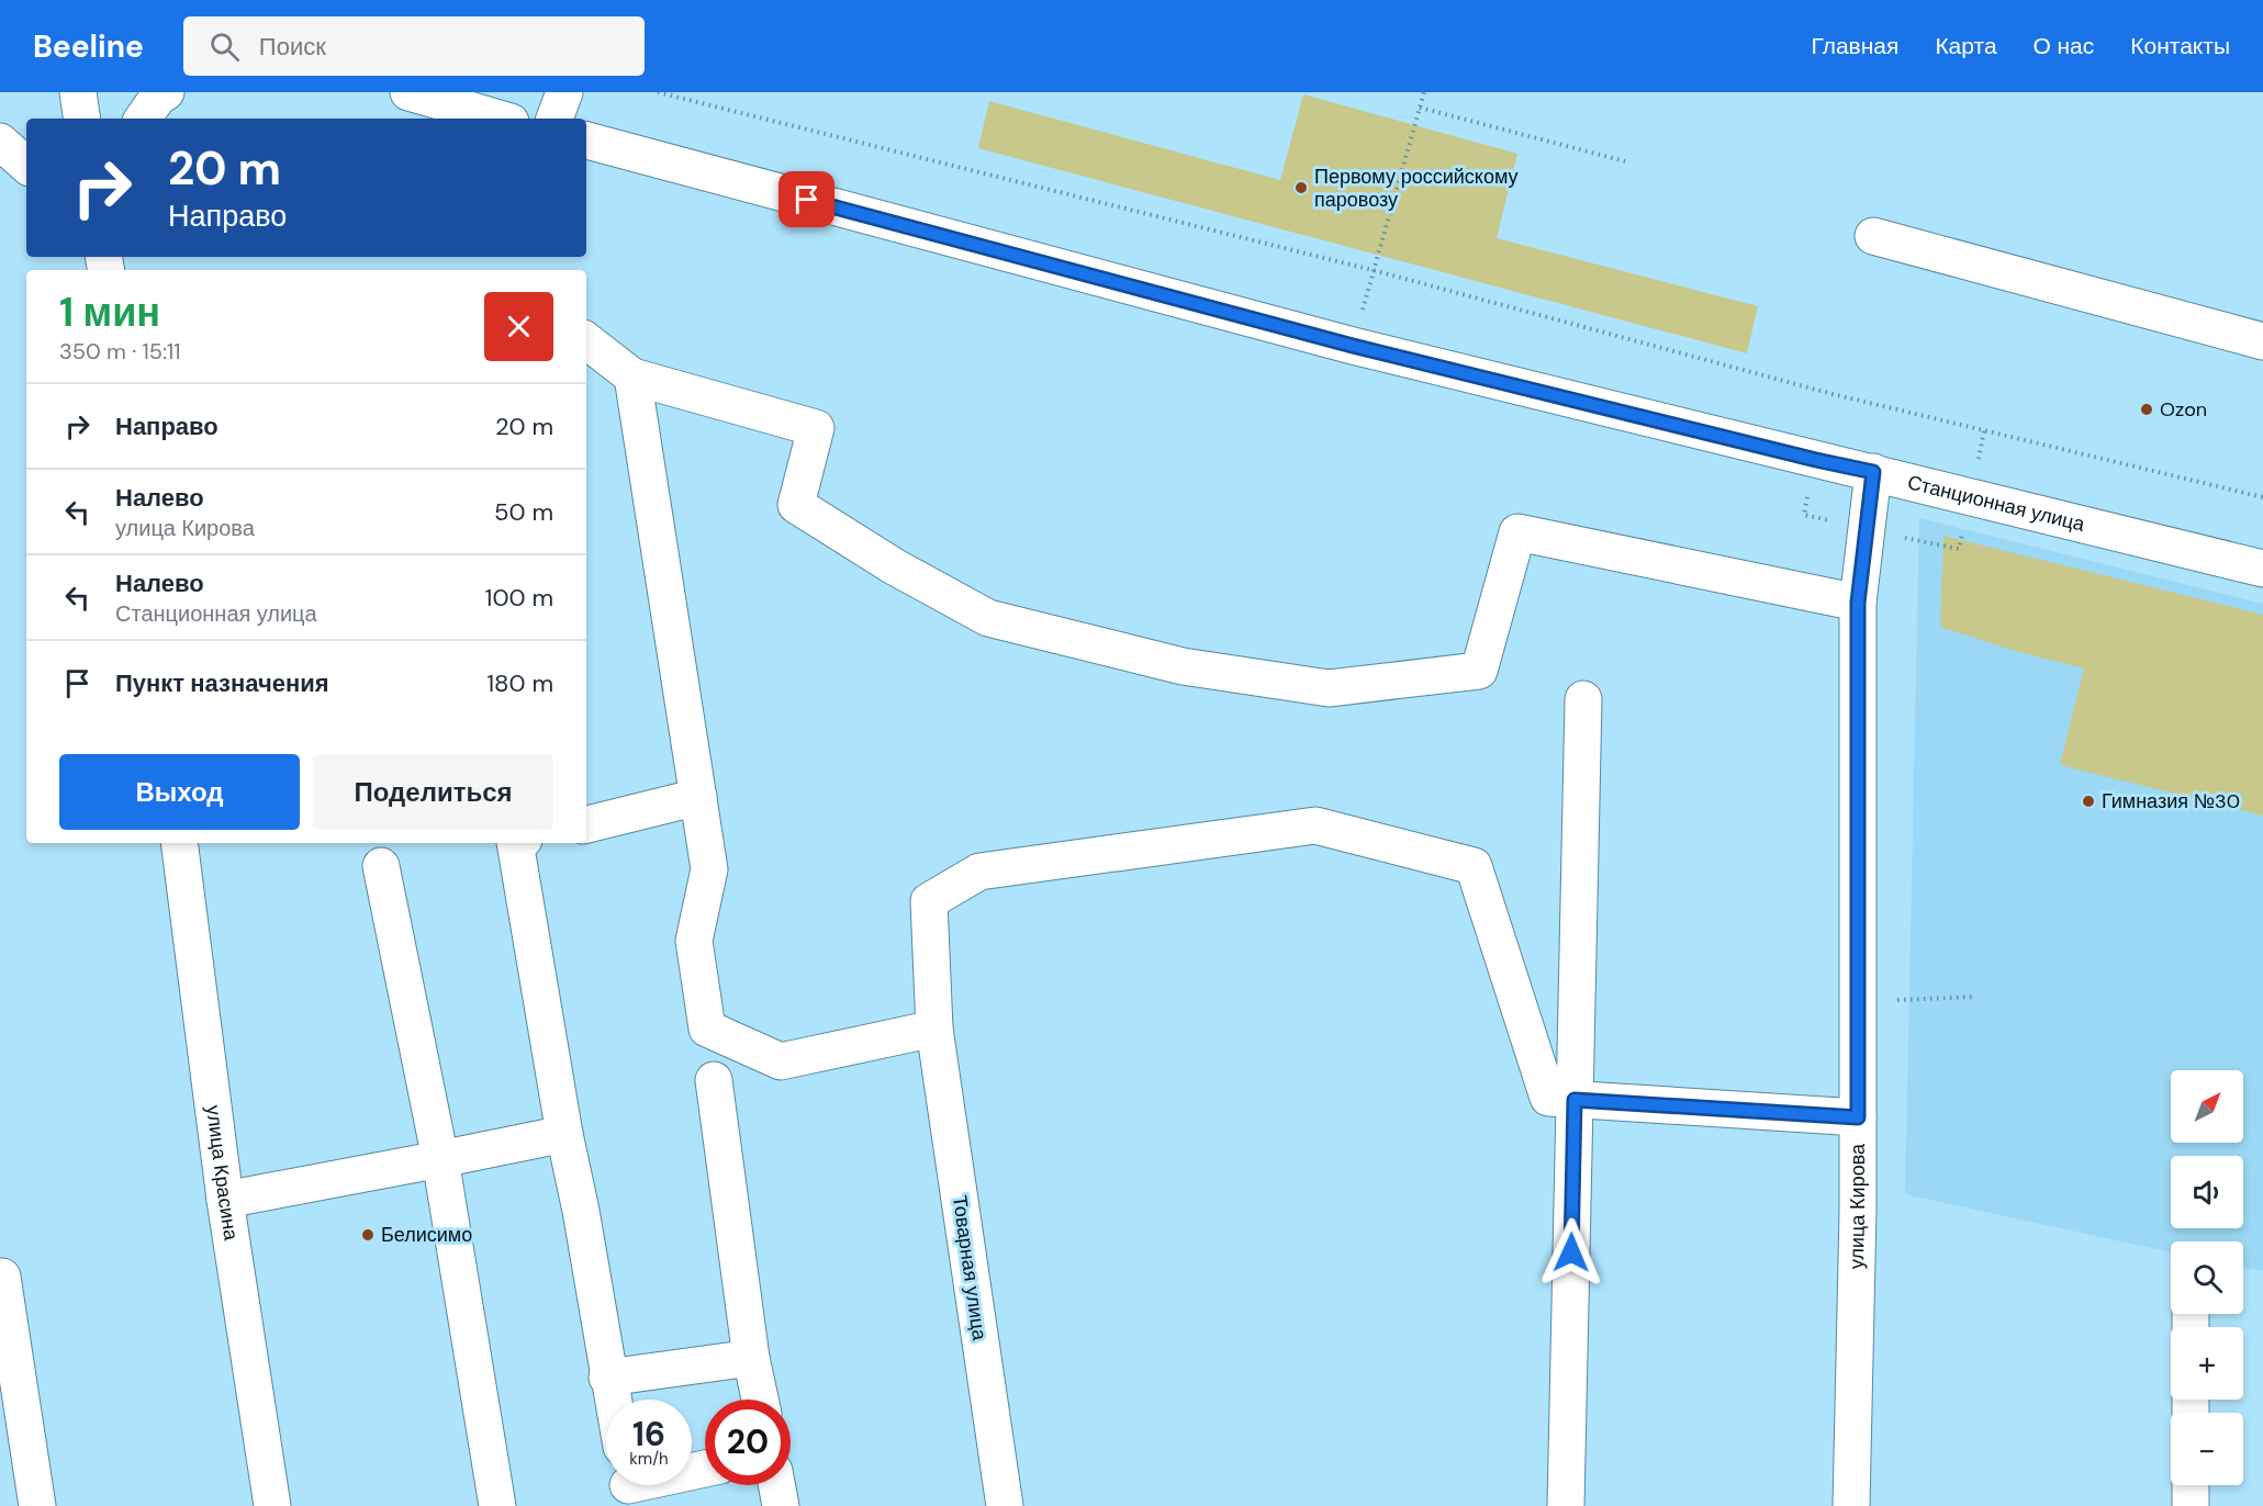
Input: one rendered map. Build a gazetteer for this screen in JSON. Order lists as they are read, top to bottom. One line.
{"streets":{"main road":["Станционная улица","улица Красина","улица Кирова","Товарная улица"]},"crossings":[["Станционная улица","улица Кирова"]],"places":["Первому российскому паровозу","Ozon","Гимназия №30","Белисимо"],"north":"top right","page":{"header":"Beeline","search":"Поиск","nav":["Главная","Карта","О нас","Контакты"],"turn":["20 m","Направо"],"heading":["1 мин","350 m · 15:11"],"list":[{"name":"Направо","value":"20 m"},{"name":"Налево","note":"улица Кирова","value":"50 m"},{"name":"Налево","note":"Станционная улица","value":"100 m"},{"name":"Пункт назначения","value":"180 m"}],"buttons":["Выход","Поделиться"],"map_buttons":["+","−"],"speed":"16 km/h","limit":"20"}}
